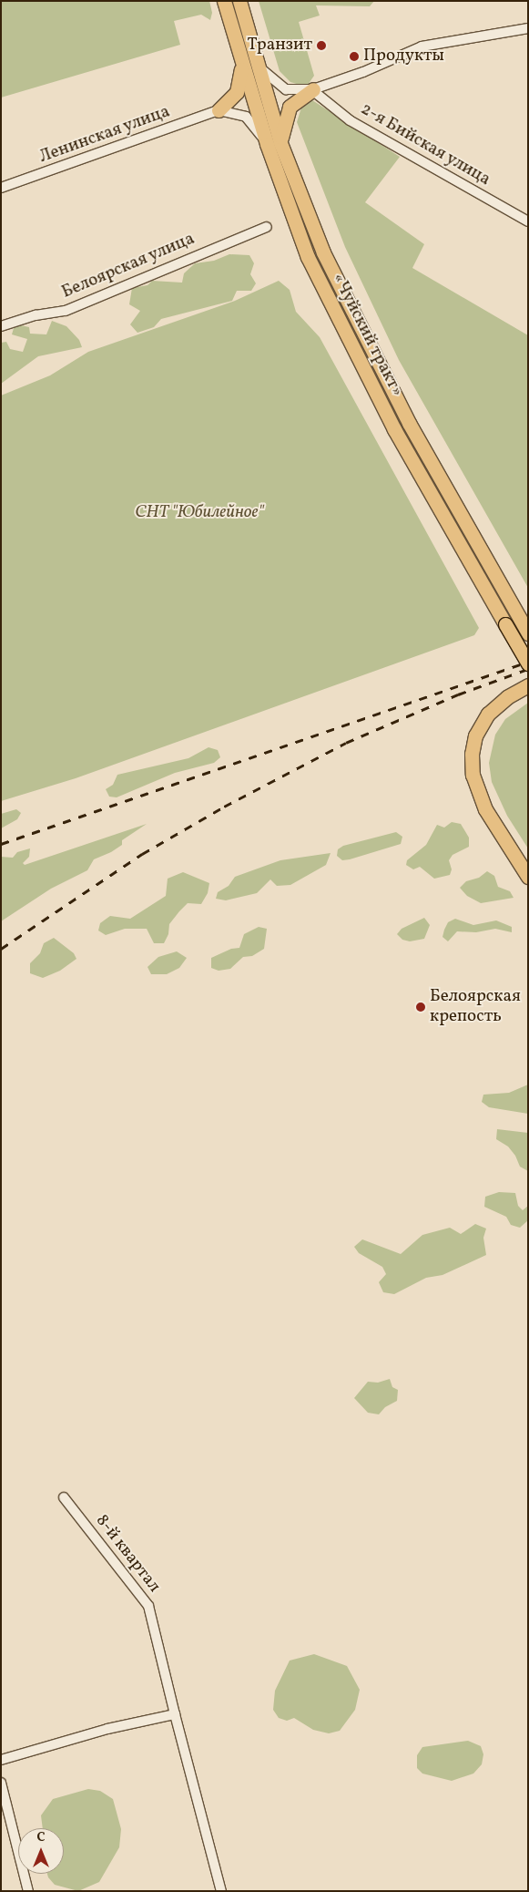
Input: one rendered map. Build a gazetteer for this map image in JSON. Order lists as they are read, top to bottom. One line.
{"streets":{"highway":["«Чуйский тракт»"],"street":["Ленинская улица","2-я Бийская улица","Белоярская улица","8-й квартал"]},"parks":["СНТ \"Юбилейное\""],"places":["Транзит","Продукты","Белоярская крепость"],"north":"top"}
